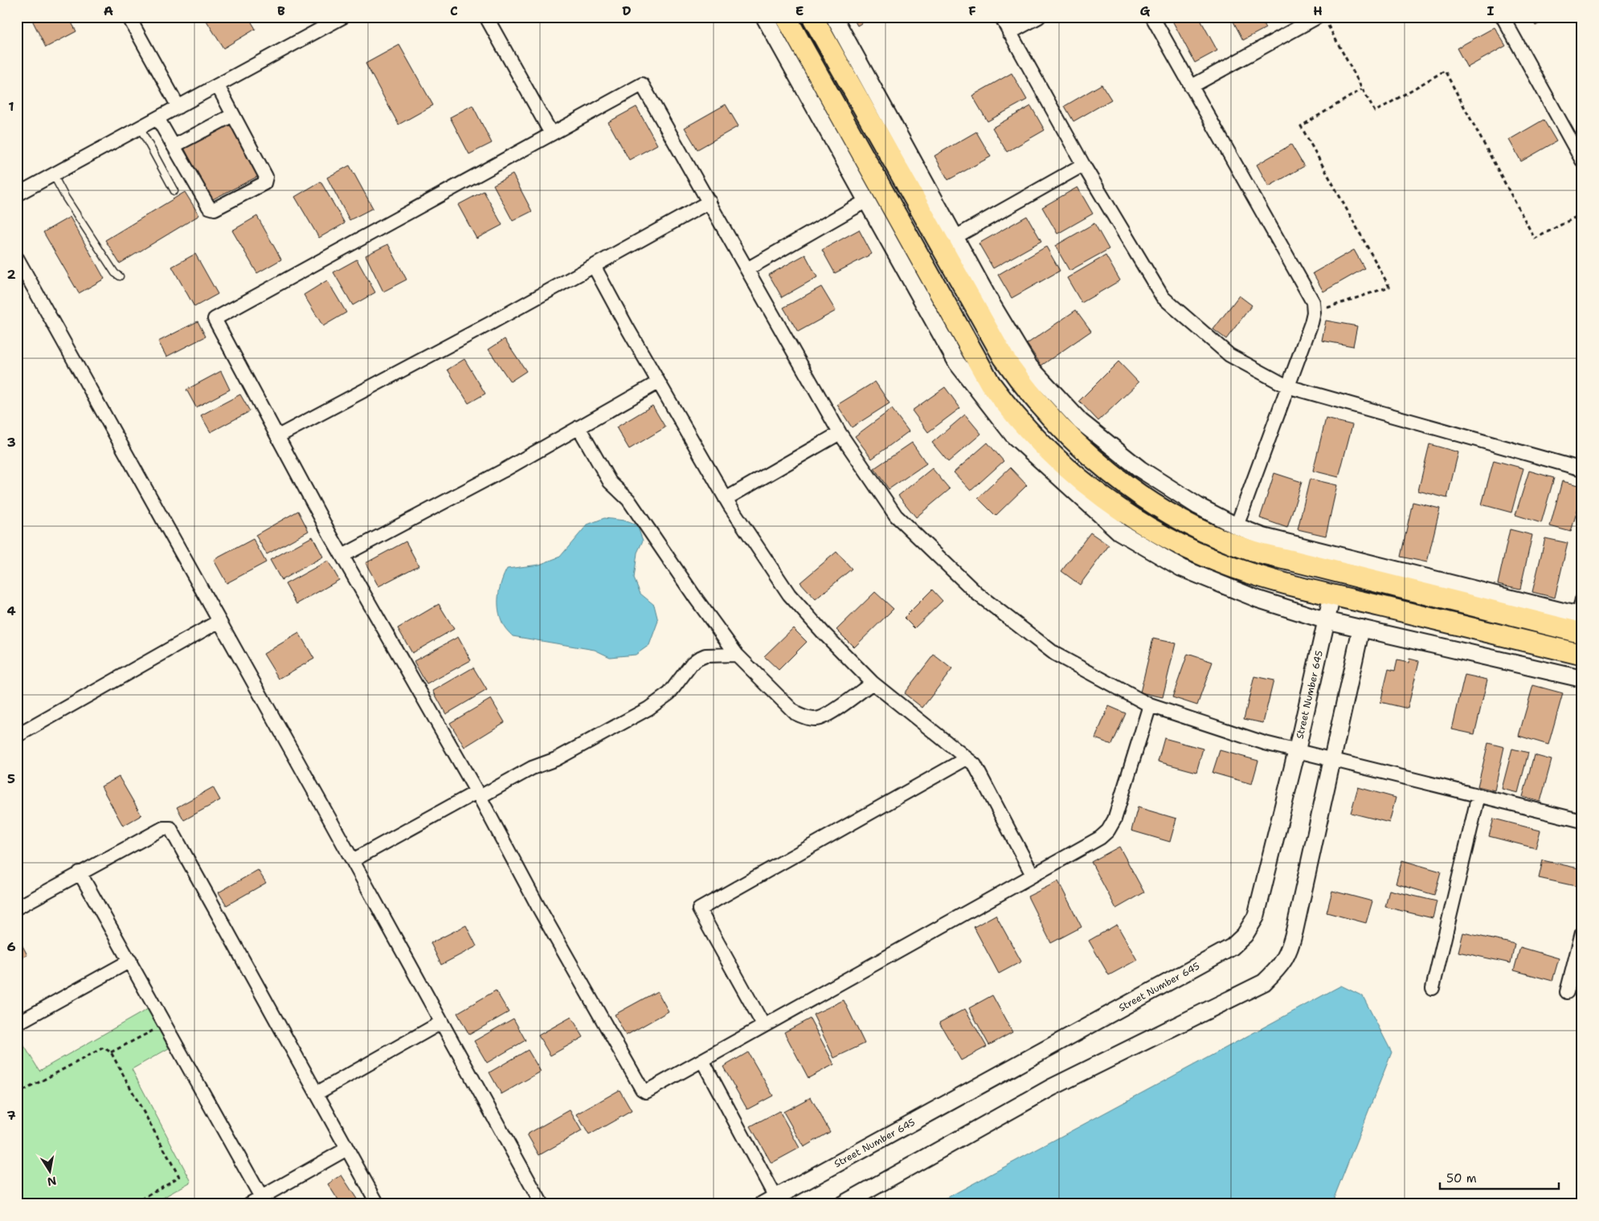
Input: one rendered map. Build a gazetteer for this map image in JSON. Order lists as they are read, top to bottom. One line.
{"streets":{"street":["Street Number 645"]},"scale_bar":"50 m","north":"bottom","grid":{"columns":["A","B","C","D","E","F","G","H","I"],"rows":["1","2","3","4","5","6","7"]}}
